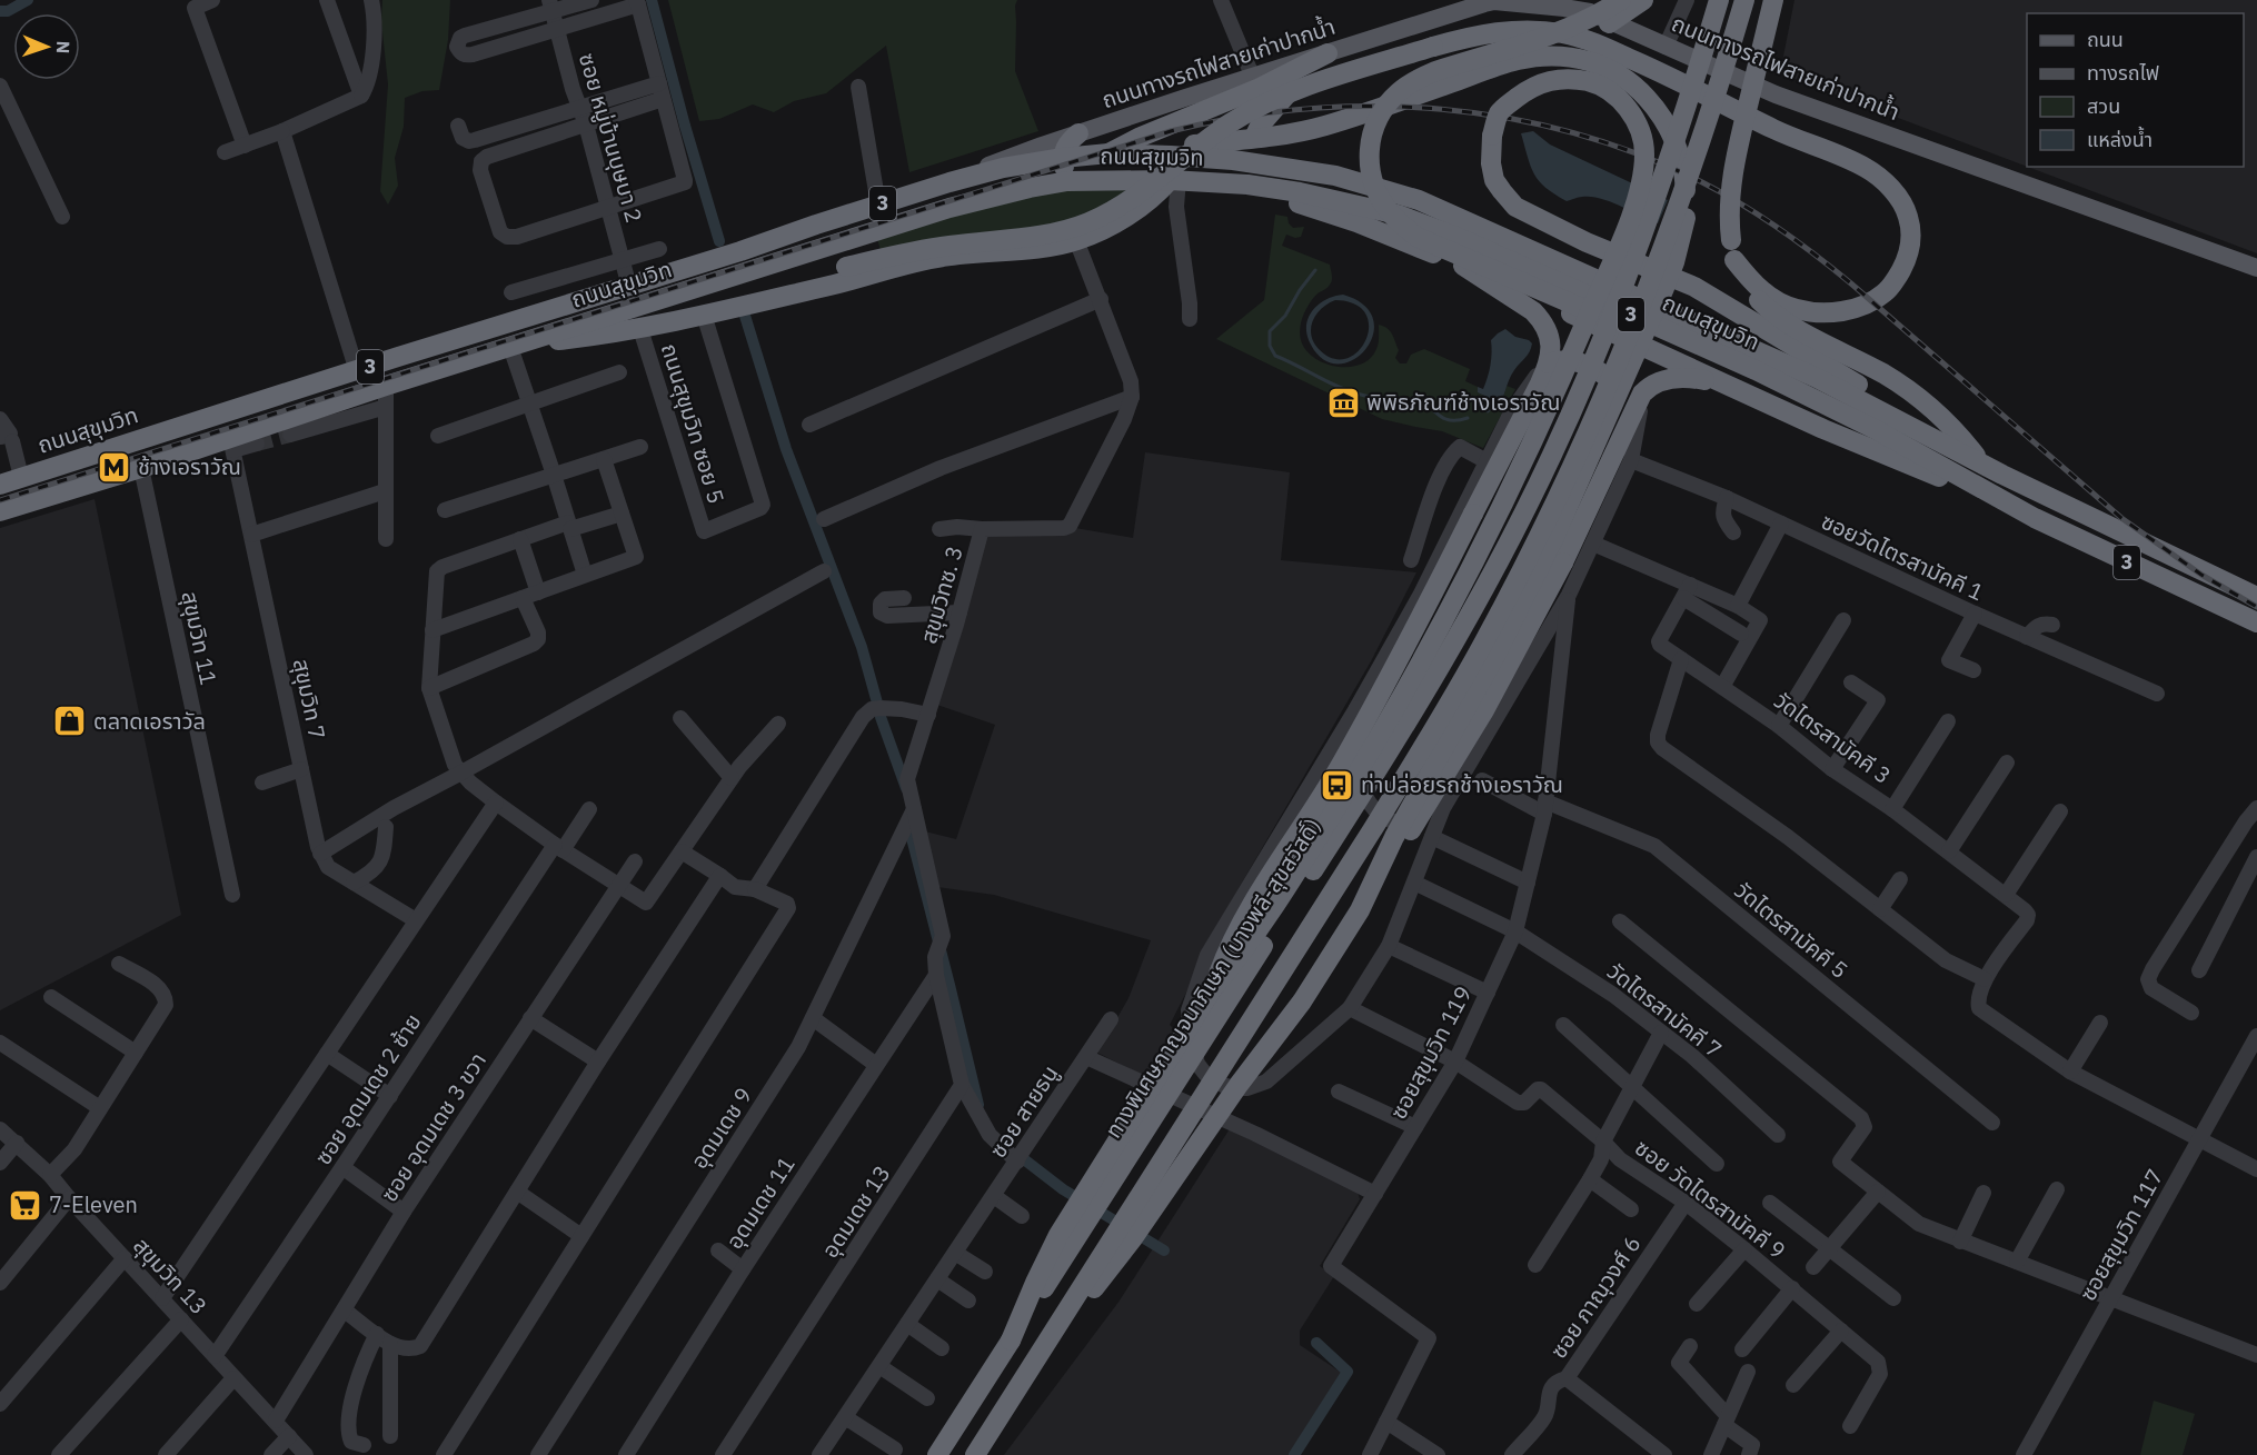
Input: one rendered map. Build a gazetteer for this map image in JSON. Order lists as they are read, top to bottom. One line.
{"streets":{"highway":["ถนนสุขุมวิท","3","ทางพิเศษกาญจนาภิเษก (บางพลี-สุขสวัสดิ์)"],"main road":["ถนนทางรถไฟสายเก่าปากน้ำ"],"street":["ซอย หมู่บ้านบุษบา 2","ถนนสุขุมวิท ซอย 5","ซอยวัดไตรสามัคคี 1","สุขุมวิทซ. 3","สุขุมวิท 11","สุขุมวิท 7","วัดไตรสามัคคี 3","วัดไตรสามัคคี 5","วัดไตรสามัคคี 7","ซอยสุขุมวิท 119","ซอย อุดมเดช 2 ซ้าย","ซอย สายธนู","ซอย อุดมเดช 3 ขวา","อุดมเดช 9","ซอย วัดไตรสามัคคี 9","อุดมเดช 11","อุดมเดช 13","ซอยสุขุมวิท 117","สุขุมวิท 13","ซอย ภาณุวงศ์ 6"]},"crossings":[["ถนนทางรถไฟสายเก่าปากน้ำ","ถนนสุขุมวิท"],["ซอย หมู่บ้านบุษบา 2","ถนนสุขุมวิท"],["ถนนสุขุมวิท","สุขุมวิท 11"],["ถนนสุขุมวิท","สุขุมวิท 7"],["สุขุมวิทซ. 3","อุดมเดช 9"],["สุขุมวิทซ. 3","อุดมเดช 11"],["วัดไตรสามัคคี 5","ซอยสุขุมวิท 119"],["วัดไตรสามัคคี 7","ซอยสุขุมวิท 119"],["ซอยสุขุมวิท 119","ซอย สายธนู"],["ซอยสุขุมวิท 119","ซอย วัดไตรสามัคคี 9"],["ซอย อุดมเดช 2 ซ้าย","สุขุมวิท 13"],["ซอย อุดมเดช 3 ขวา","สุขุมวิท 13"],["ซอย วัดไตรสามัคคี 9","ซอย ภาณุวงศ์ 6"]],"places":{"museum":["พิพิธภัณฑ์ช้างเอราวัณ"],"metro station":["ช้างเอราวัณ"],"shop":["ตลาดเอราวัล"],"bus stop":["ท่าปล่อยรถช้างเอราวัณ"],"supermarket":["7-Eleven"]},"legend":["ถนน","ทางรถไฟ","สวน","แหล่งน้ำ"],"north":"right"}
